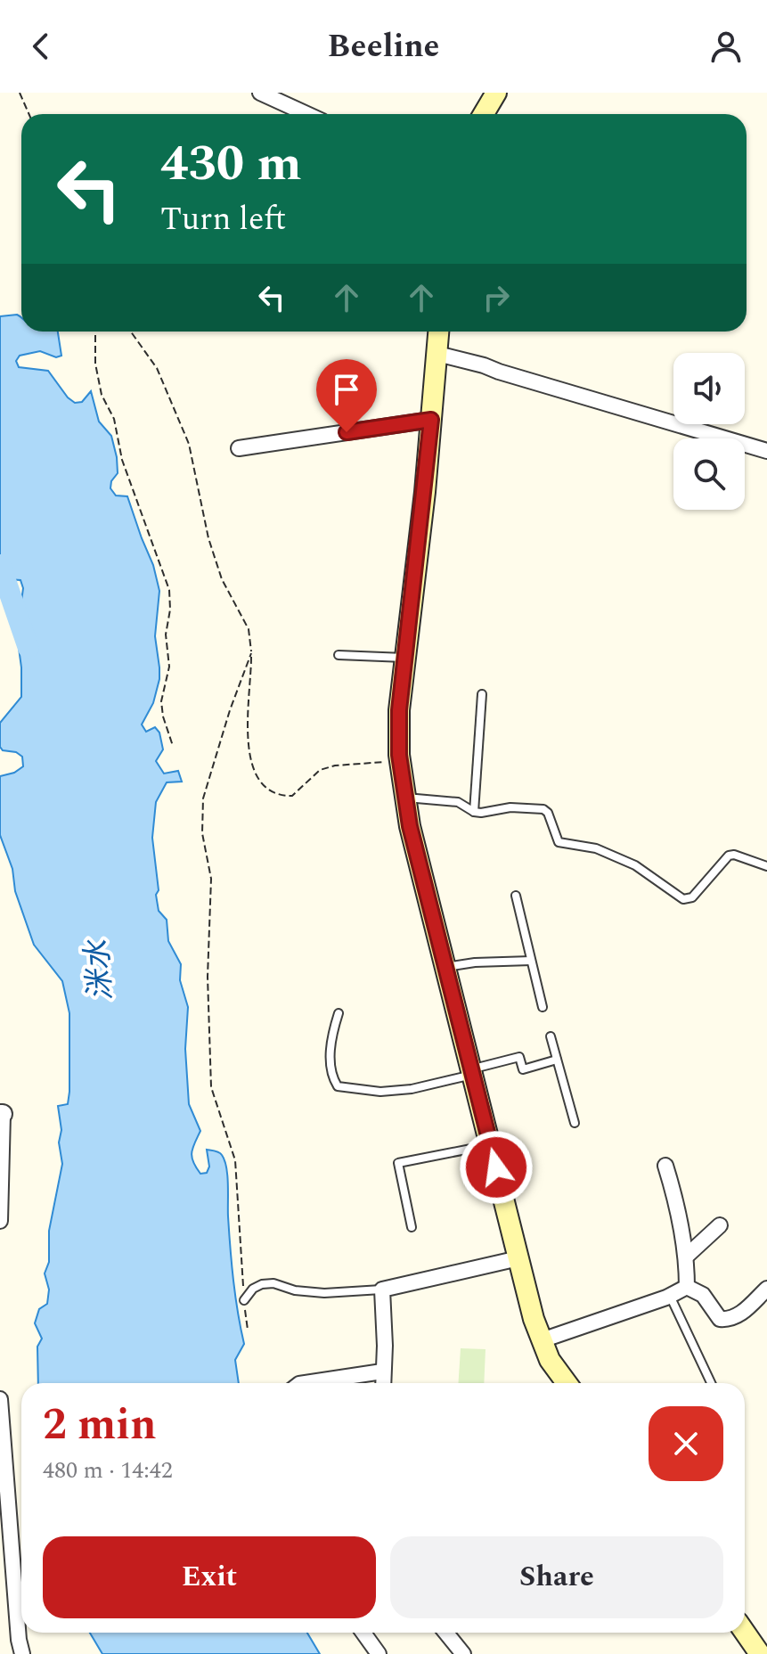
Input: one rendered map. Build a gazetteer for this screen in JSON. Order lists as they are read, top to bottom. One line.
{"water":["洣水"],"page":{"header":"Beeline","turn":["430 m","Turn left"],"heading":["2 min","480 m · 14:42"],"buttons":["Exit","Share"]}}
